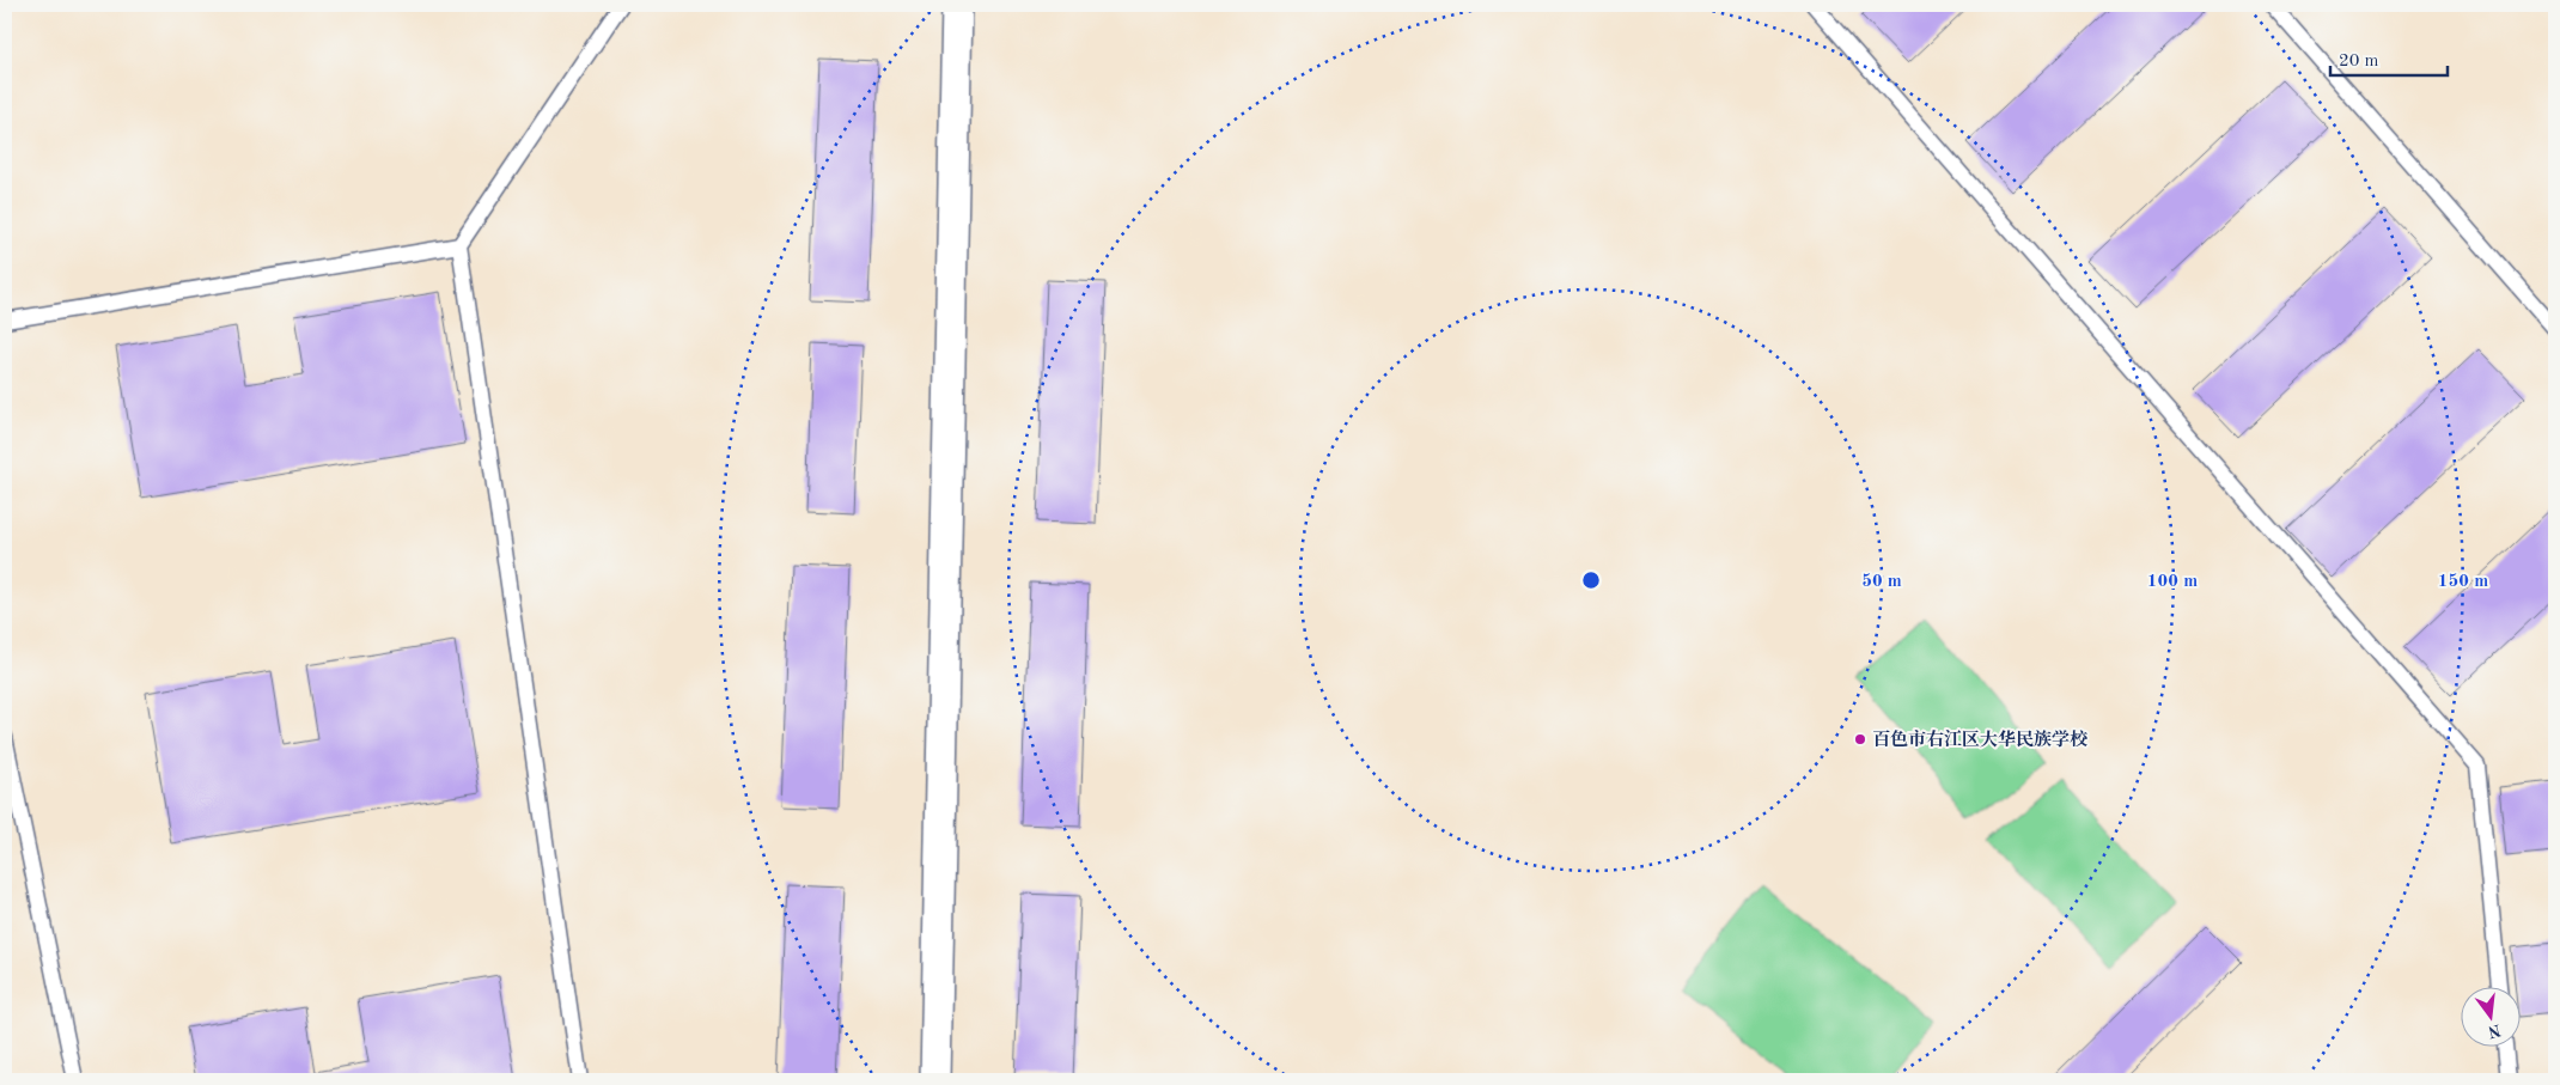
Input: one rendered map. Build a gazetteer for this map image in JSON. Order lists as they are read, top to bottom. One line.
{"places":["百色市右江区大华民族学校"],"scale_bar":"20 m","north":"bottom","rings":["50 m","100 m","150 m"]}
